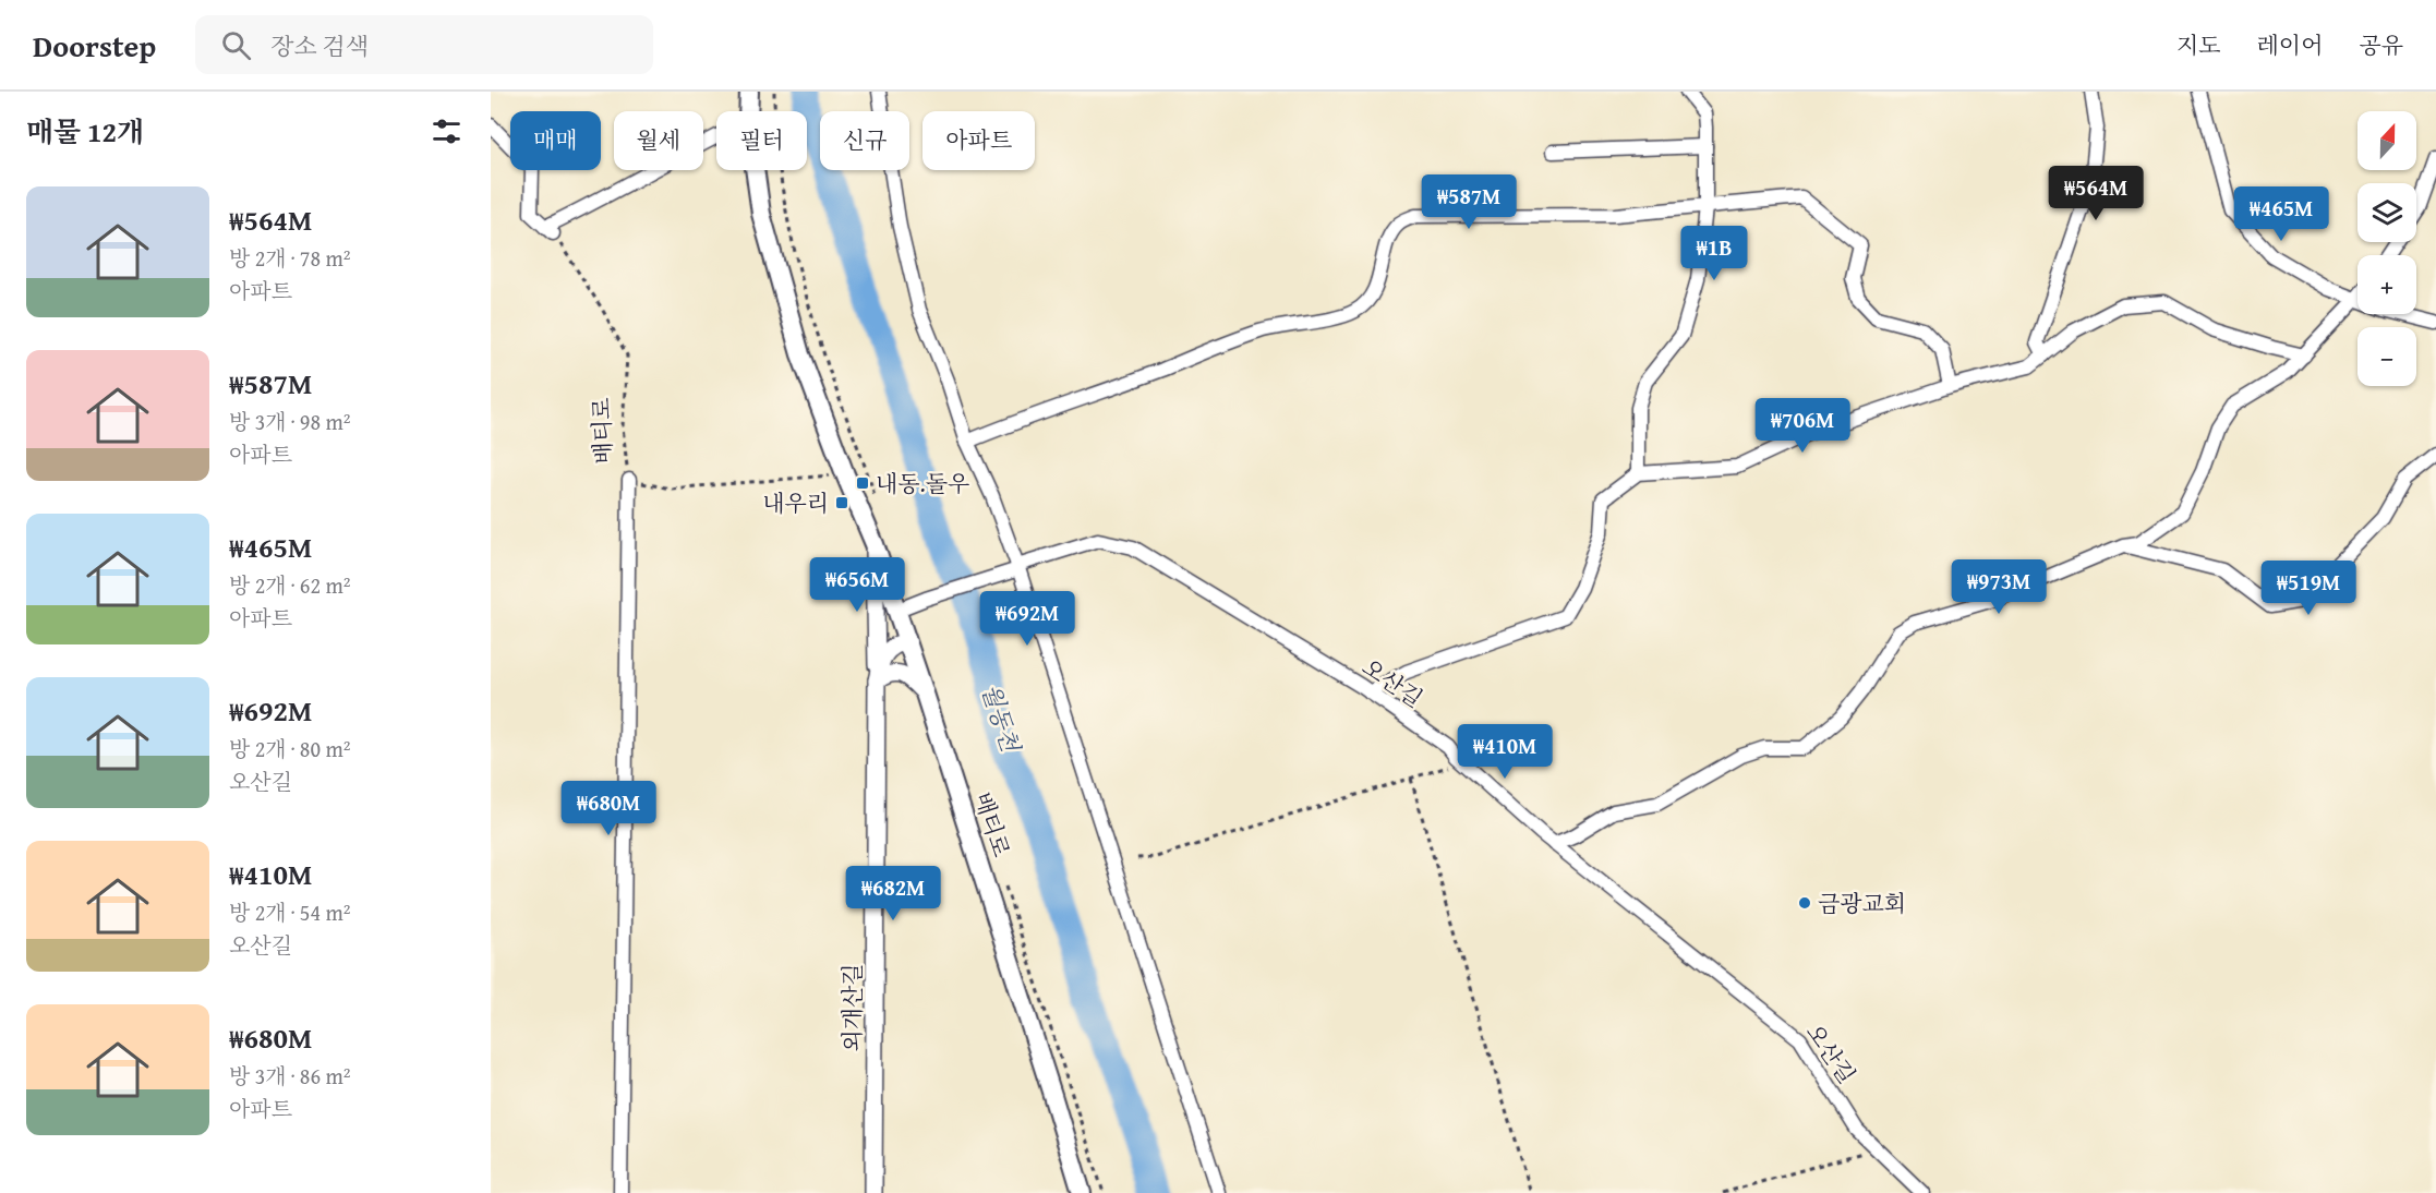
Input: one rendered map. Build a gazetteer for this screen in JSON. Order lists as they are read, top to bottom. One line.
{"streets":{"main road":["배티로"],"street":["오산길","외개산길"]},"crossings":[["배티로","오산길"],["배티로","외개산길"]],"water":["월동천"],"places":{"transit":["내동.돌우","내우리"],"other":["금광교회"]},"north":"top","page":{"header":"Doorstep","search":"장소 검색","nav":["지도","레이어","공유"],"heading":"매물 12개","map_buttons":["+","−"],"chip":["매매","월세","필터","신규","아파트"],"price":["₩564M","₩587M","₩465M","₩1B","₩706M","₩656M","₩973M","₩519M","₩692M","₩410M","₩680M","₩682M"],"list":[{"name":"₩564M","note":"방 2개 · 78 m² · 아파트"},{"name":"₩587M","note":"방 3개 · 98 m² · 아파트"},{"name":"₩465M","note":"방 2개 · 62 m² · 아파트"},{"name":"₩692M","note":"방 2개 · 80 m² · 오산길"},{"name":"₩410M","note":"방 2개 · 54 m² · 오산길"},{"name":"₩680M","note":"방 3개 · 86 m² · 아파트"}]}}
